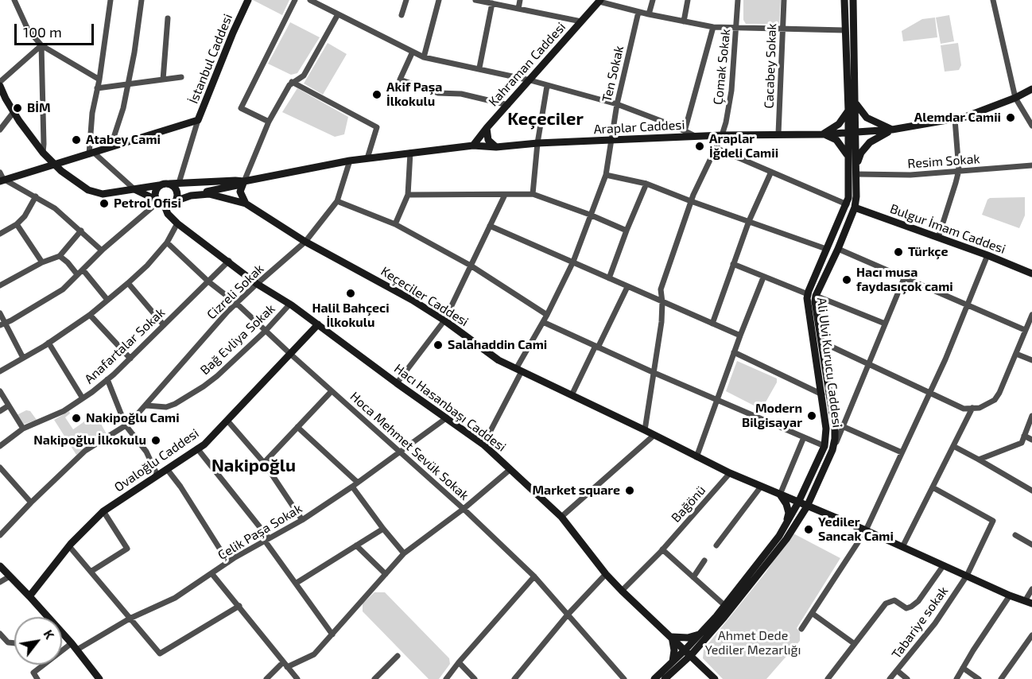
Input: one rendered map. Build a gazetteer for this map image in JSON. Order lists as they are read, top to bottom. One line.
{"streets":{"street":["İstanbul Caddesi","Kahraman Caddesi","Cacabey Sokak","Çomak Sokak","Ten Sokak","Araplar Caddesi","Resim Sokak","Bulgur İmam Caddesi","Cizreli Sokak","Keçeciler Caddesi","Bağ Evliya Sokak","Anafartalar Sokak","Ali Ulvi Kurucu Caddesi","Hacı Hasanbaşı Caddesi","Hoca Mehmet Sevük Sokak","Ovaloğlu Caddesi","Bağönü","Çelik Paşa Sokak","Tabariye sokak"]},"crossings":[["Kahraman Caddesi","Araplar Caddesi"],["Cacabey Sokak","Araplar Caddesi"],["Çomak Sokak","Araplar Caddesi"],["Çomak Sokak","Keçeciler Caddesi"],["Ten Sokak","Araplar Caddesi"],["Ten Sokak","Keçeciler Caddesi"],["Ten Sokak","Hacı Hasanbaşı Caddesi"],["Araplar Caddesi","Cizreli Sokak"],["Araplar Caddesi","Keçeciler Caddesi"],["Araplar Caddesi","Ali Ulvi Kurucu Caddesi"],["Araplar Caddesi","Hacı Hasanbaşı Caddesi"],["Resim Sokak","Ali Ulvi Kurucu Caddesi"],["Bulgur İmam Caddesi","Ali Ulvi Kurucu Caddesi"],["Cizreli Sokak","Keçeciler Caddesi"],["Cizreli Sokak","Bağ Evliya Sokak"],["Cizreli Sokak","Hacı Hasanbaşı Caddesi"],["Cizreli Sokak","Hoca Mehmet Sevük Sokak"],["Keçeciler Caddesi","Ali Ulvi Kurucu Caddesi"],["Keçeciler Caddesi","Hacı Hasanbaşı Caddesi"],["Keçeciler Caddesi","Bağönü"],["Keçeciler Caddesi","Tabariye sokak"],["Bağ Evliya Sokak","Hacı Hasanbaşı Caddesi"],["Bağ Evliya Sokak","Hoca Mehmet Sevük Sokak"],["Anafartalar Sokak","Hacı Hasanbaşı Caddesi"],["Anafartalar Sokak","Hoca Mehmet Sevük Sokak"],["Ali Ulvi Kurucu Caddesi","Hacı Hasanbaşı Caddesi"],["Hacı Hasanbaşı Caddesi","Ovaloğlu Caddesi"],["Hacı Hasanbaşı Caddesi","Bağönü"],["Hacı Hasanbaşı Caddesi","Çelik Paşa Sokak"],["Hoca Mehmet Sevük Sokak","Ovaloğlu Caddesi"],["Hoca Mehmet Sevük Sokak","Çelik Paşa Sokak"]],"districts":["Keçeciler","Nakipoğlu"],"parks":["Ahmet Dede Yediler Mezarlığı"],"places":["Akif Paşa İlkokulu","BİM","Alemdar Camii","Atabey Cami","Araplar İğdeli Camii","Petrol Ofisi","Türkçe","Hacı musa faydasıçok cami","Halil Bahçeci İlkokulu","Salahaddin Cami","Modern Bilgisayar","Nakipoğlu Cami","Nakipoğlu İlkokulu","Market square","Yediler Sancak Cami"],"scale_bar":"100 m","north":"top right"}
